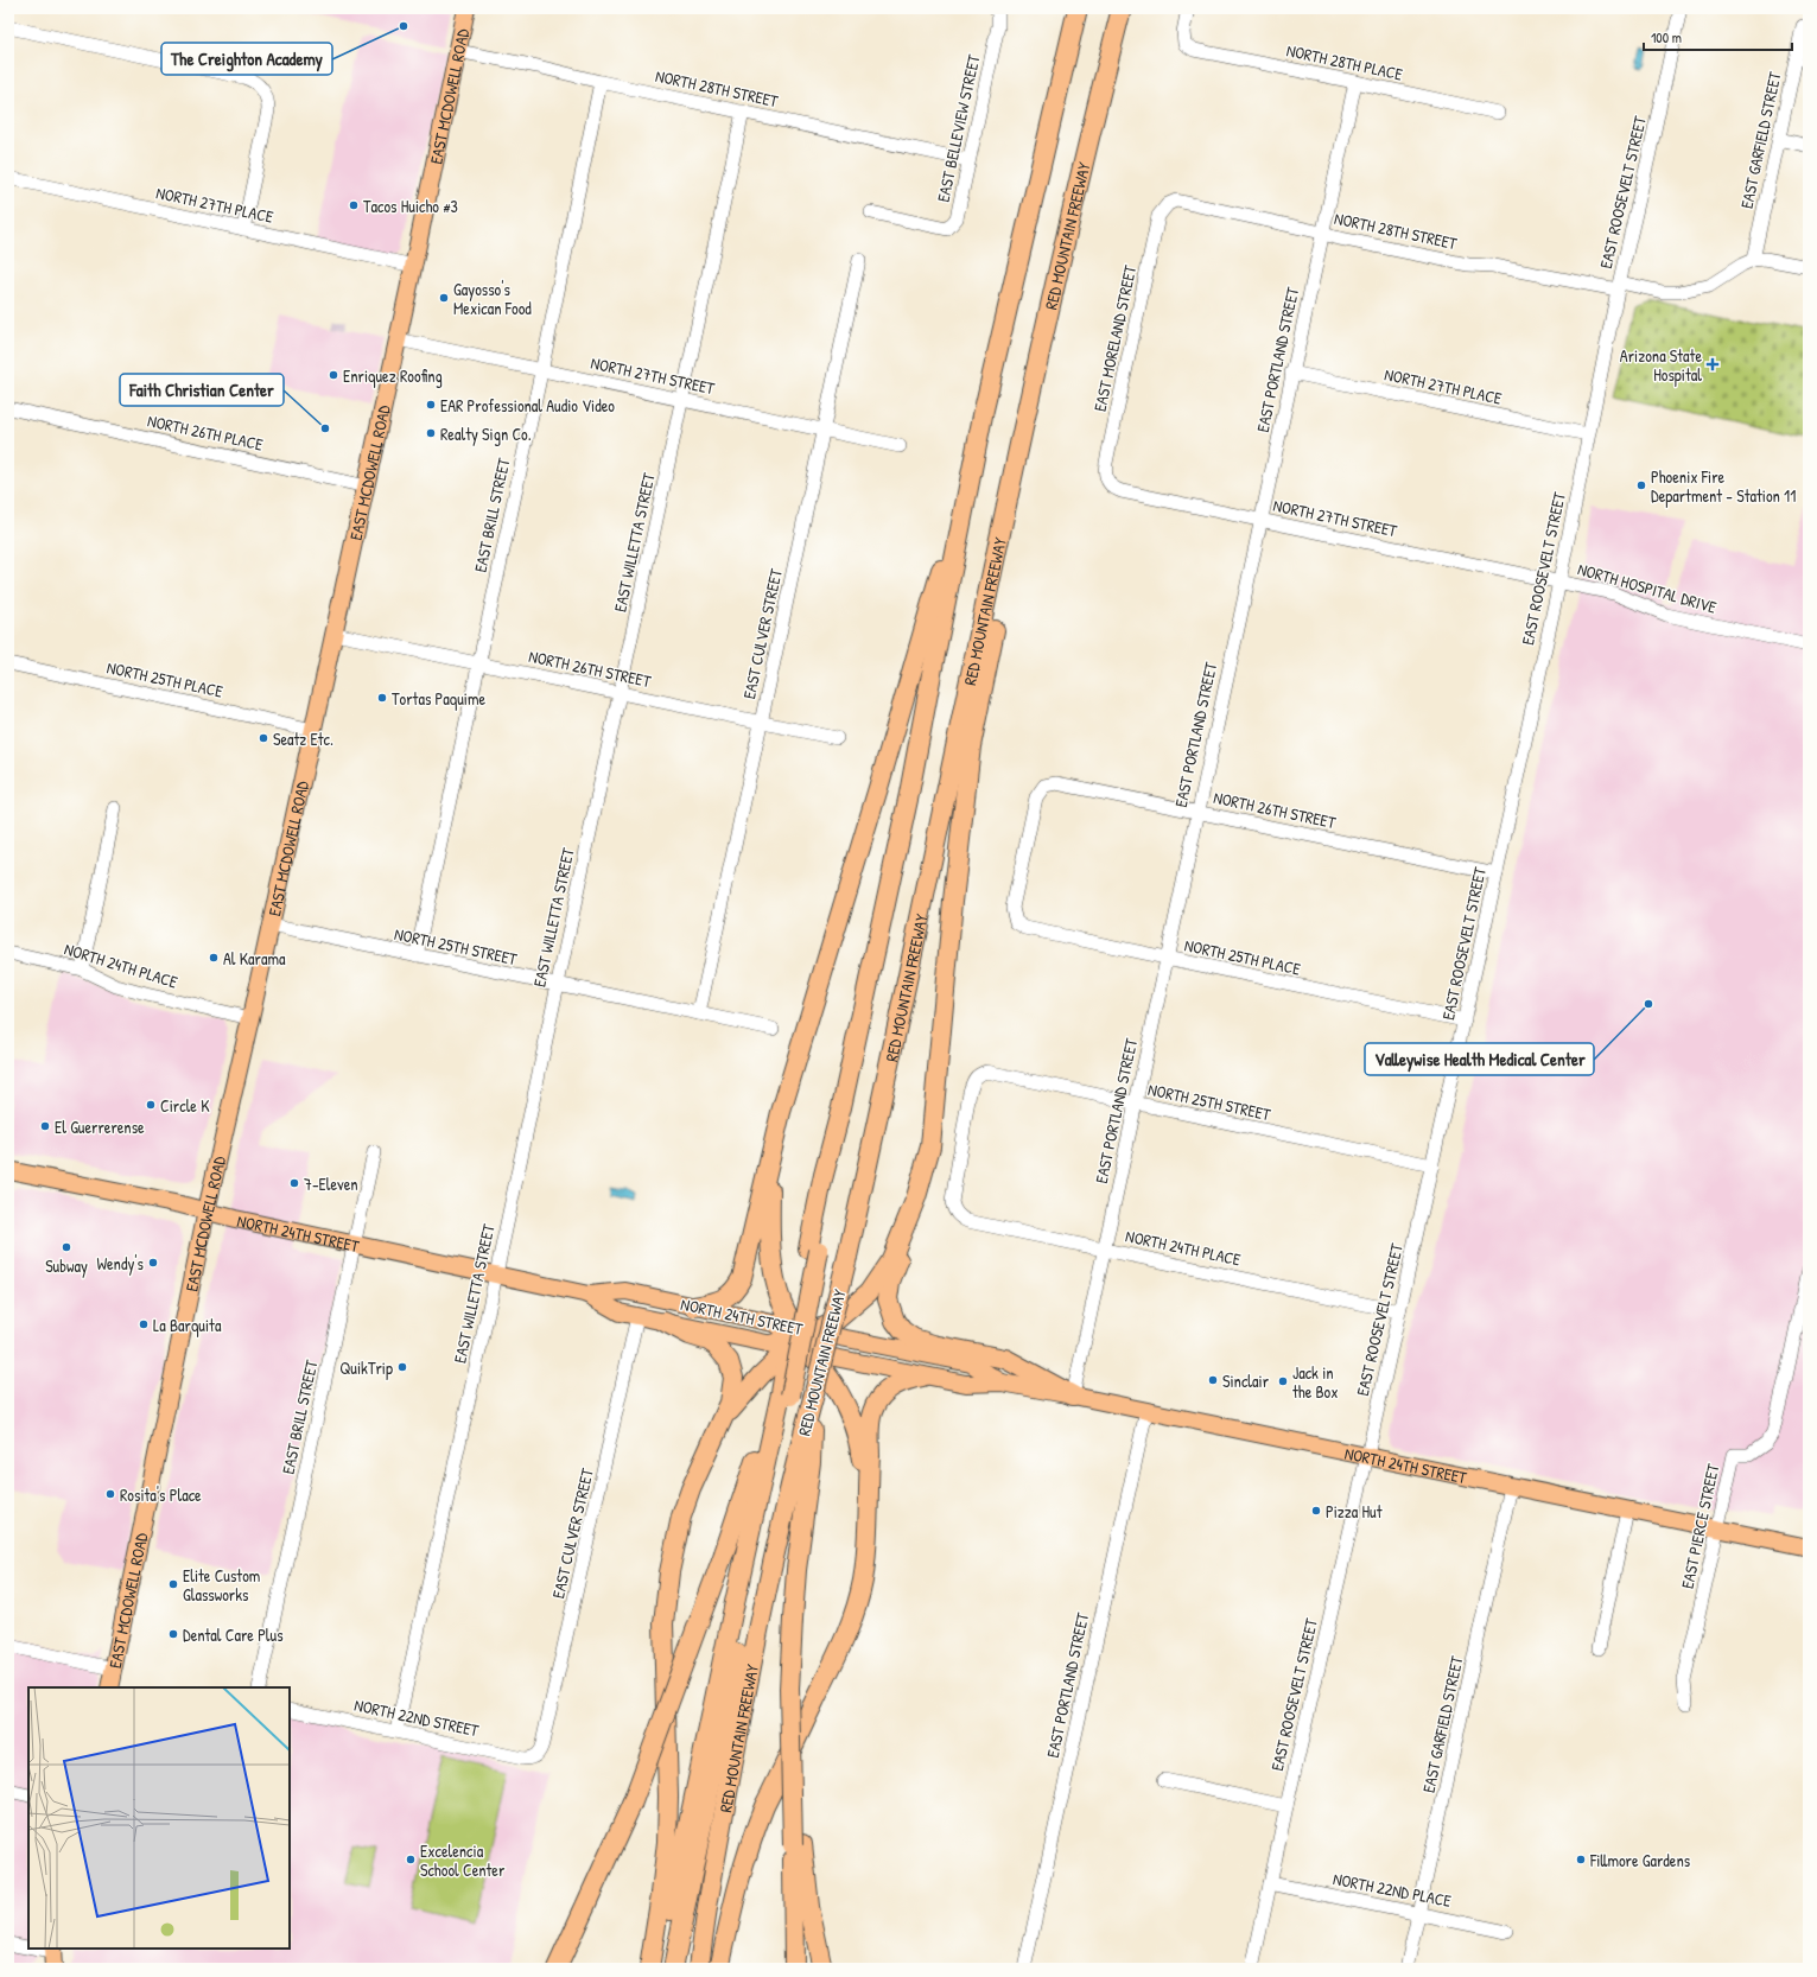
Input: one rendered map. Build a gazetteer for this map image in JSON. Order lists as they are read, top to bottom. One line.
{"streets":{"highway":["RED MOUNTAIN FREEWAY"],"main road":["EAST MCDOWELL ROAD","NORTH 24TH STREET"],"street":["NORTH 28TH PLACE","NORTH 28TH STREET","EAST BELLEVIEW STREET","EAST GARFIELD STREET","EAST ROOSEVELT STREET","NORTH 27TH PLACE","EAST MORELAND STREET","EAST PORTLAND STREET","NORTH 27TH STREET","NORTH 26TH PLACE","EAST BRILL STREET","EAST WILLETTA STREET","NORTH HOSPITAL DRIVE","EAST CULVER STREET","NORTH 26TH STREET","NORTH 25TH PLACE","NORTH 25TH STREET","NORTH 24TH PLACE","EAST PIERCE STREET","NORTH 22ND STREET","NORTH 22ND PLACE"]},"crossings":[["NORTH 28TH PLACE","EAST PORTLAND STREET"],["NORTH 28TH STREET","EAST MCDOWELL ROAD"],["NORTH 28TH STREET","EAST BELLEVIEW STREET"],["NORTH 28TH STREET","EAST GARFIELD STREET"],["NORTH 28TH STREET","EAST ROOSEVELT STREET"],["NORTH 28TH STREET","EAST MORELAND STREET"],["NORTH 28TH STREET","EAST PORTLAND STREET"],["NORTH 28TH STREET","EAST BRILL STREET"],["NORTH 28TH STREET","EAST WILLETTA STREET"],["EAST MCDOWELL ROAD","NORTH 27TH PLACE"],["EAST MCDOWELL ROAD","NORTH 27TH STREET"],["EAST MCDOWELL ROAD","NORTH 26TH PLACE"],["EAST MCDOWELL ROAD","NORTH 26TH STREET"],["EAST MCDOWELL ROAD","NORTH 25TH PLACE"],["EAST MCDOWELL ROAD","NORTH 25TH STREET"],["EAST MCDOWELL ROAD","NORTH 24TH PLACE"],["EAST MCDOWELL ROAD","NORTH 24TH STREET"],["EAST GARFIELD STREET","NORTH 24TH STREET"],["EAST GARFIELD STREET","NORTH 22ND PLACE"],["EAST ROOSEVELT STREET","NORTH 27TH PLACE"],["EAST ROOSEVELT STREET","NORTH 27TH STREET"],["EAST ROOSEVELT STREET","NORTH HOSPITAL DRIVE"],["EAST ROOSEVELT STREET","NORTH 26TH STREET"],["EAST ROOSEVELT STREET","NORTH 25TH PLACE"],["EAST ROOSEVELT STREET","NORTH 25TH STREET"],["EAST ROOSEVELT STREET","NORTH 24TH PLACE"],["EAST ROOSEVELT STREET","NORTH 24TH STREET"],["EAST ROOSEVELT STREET","NORTH 22ND PLACE"],["NORTH 27TH PLACE","EAST PORTLAND STREET"],["EAST MORELAND STREET","NORTH 27TH STREET"],["EAST PORTLAND STREET","NORTH 27TH STREET"],["EAST PORTLAND STREET","NORTH 26TH STREET"],["EAST PORTLAND STREET","NORTH 25TH PLACE"],["EAST PORTLAND STREET","NORTH 25TH STREET"],["EAST PORTLAND STREET","NORTH 24TH PLACE"],["EAST PORTLAND STREET","NORTH 24TH STREET"],["NORTH 27TH STREET","EAST BRILL STREET"],["NORTH 27TH STREET","EAST WILLETTA STREET"],["NORTH 27TH STREET","NORTH HOSPITAL DRIVE"],["NORTH 27TH STREET","EAST CULVER STREET"],["EAST BRILL STREET","NORTH 26TH STREET"],["EAST BRILL STREET","NORTH 25TH STREET"],["EAST BRILL STREET","NORTH 24TH STREET"],["EAST WILLETTA STREET","NORTH 26TH STREET"],["EAST WILLETTA STREET","NORTH 25TH STREET"],["EAST WILLETTA STREET","NORTH 24TH STREET"],["EAST WILLETTA STREET","NORTH 22ND STREET"],["EAST CULVER STREET","NORTH 26TH STREET"],["EAST CULVER STREET","NORTH 25TH STREET"],["EAST CULVER STREET","NORTH 24TH STREET"],["EAST CULVER STREET","NORTH 22ND STREET"],["NORTH 26TH STREET","NORTH 25TH PLACE"],["NORTH 25TH STREET","NORTH 24TH PLACE"],["NORTH 24TH STREET","EAST PIERCE STREET"]],"places":{"other":["The Creighton Academy","Tacos Huicho #3","Gayosso's Mexican Food","Enriquez Roofing","EAR Professional Audio Video","Faith Christian Center","Realty Sign Co.","Phoenix Fire Department - Station 11","Tortas Paquime","Seatz Etc.","Al Karama","Valleywise Health Medical Center","Circle K","El Guerrerense","7-Eleven","Subway","Wendy's","La Barquita","QuikTrip","Sinclair","Jack in the Box","Rosita's Place","Pizza Hut","Elite Custom Glassworks","Dental Care Plus","Excelencia School Center","Fillmore Gardens"],"health":["Arizona State Hospital"]},"scale_bar":"100 m"}
